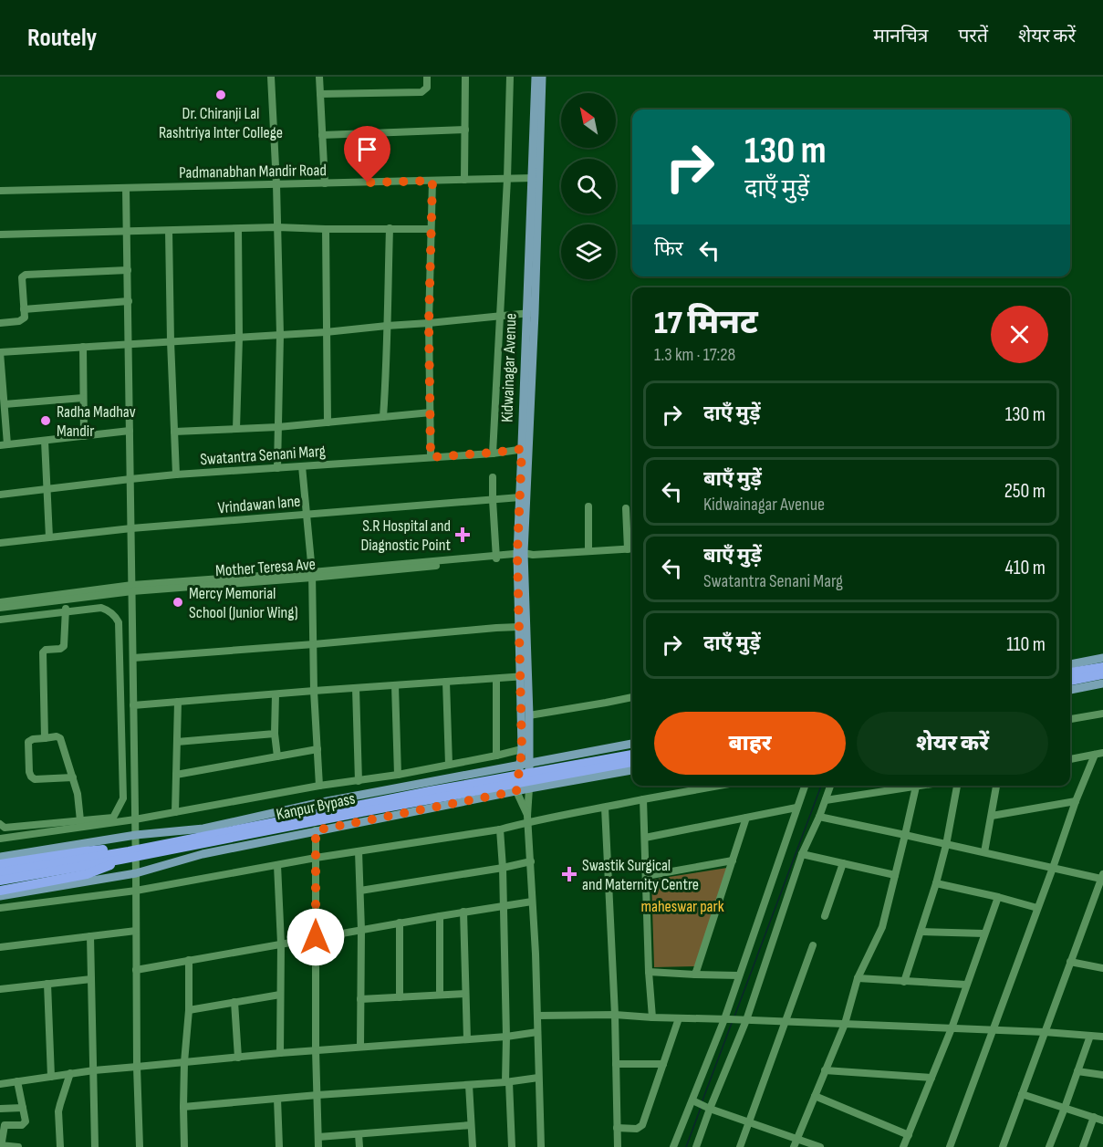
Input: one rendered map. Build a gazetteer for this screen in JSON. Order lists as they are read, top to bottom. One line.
{"streets":{"highway":["Kanpur Bypass"],"main road":["Kidwainagar Avenue"],"street":["Padmanabhan Mandir Road","Swatantra Senani Marg","Vrindawan lane"]},"crossings":[["Padmanabhan Mandir Road","Kidwainagar Avenue"],["Kidwainagar Avenue","Swatantra Senani Marg"],["Kidwainagar Avenue","Vrindawan lane"]],"parks":["maheswar park"],"places":{"other":["Dr. Chiranji Lal Rashtriya Inter College","Radha Madhav Mandir","Mercy Memorial School (Junior Wing)"],"health":["S.R Hospital and Diagnostic Point","Swastik Surgical and Maternity Centre"]},"north":"top left","page":{"header":"Routely","nav":["मानचित्र","परतें","शेयर करें"],"turn":["130 m","दाएँ मुड़ें"],"then":"फिर","heading":["17 मिनट","1.3 km · 17:28"],"list":[{"name":"दाएँ मुड़ें","value":"130 m"},{"name":"बाएँ मुड़ें","note":"Kidwainagar Avenue","value":"250 m"},{"name":"बाएँ मुड़ें","note":"Swatantra Senani Marg","value":"410 m"},{"name":"दाएँ मुड़ें","value":"110 m"}],"buttons":["बाहर","शेयर करें"]}}
